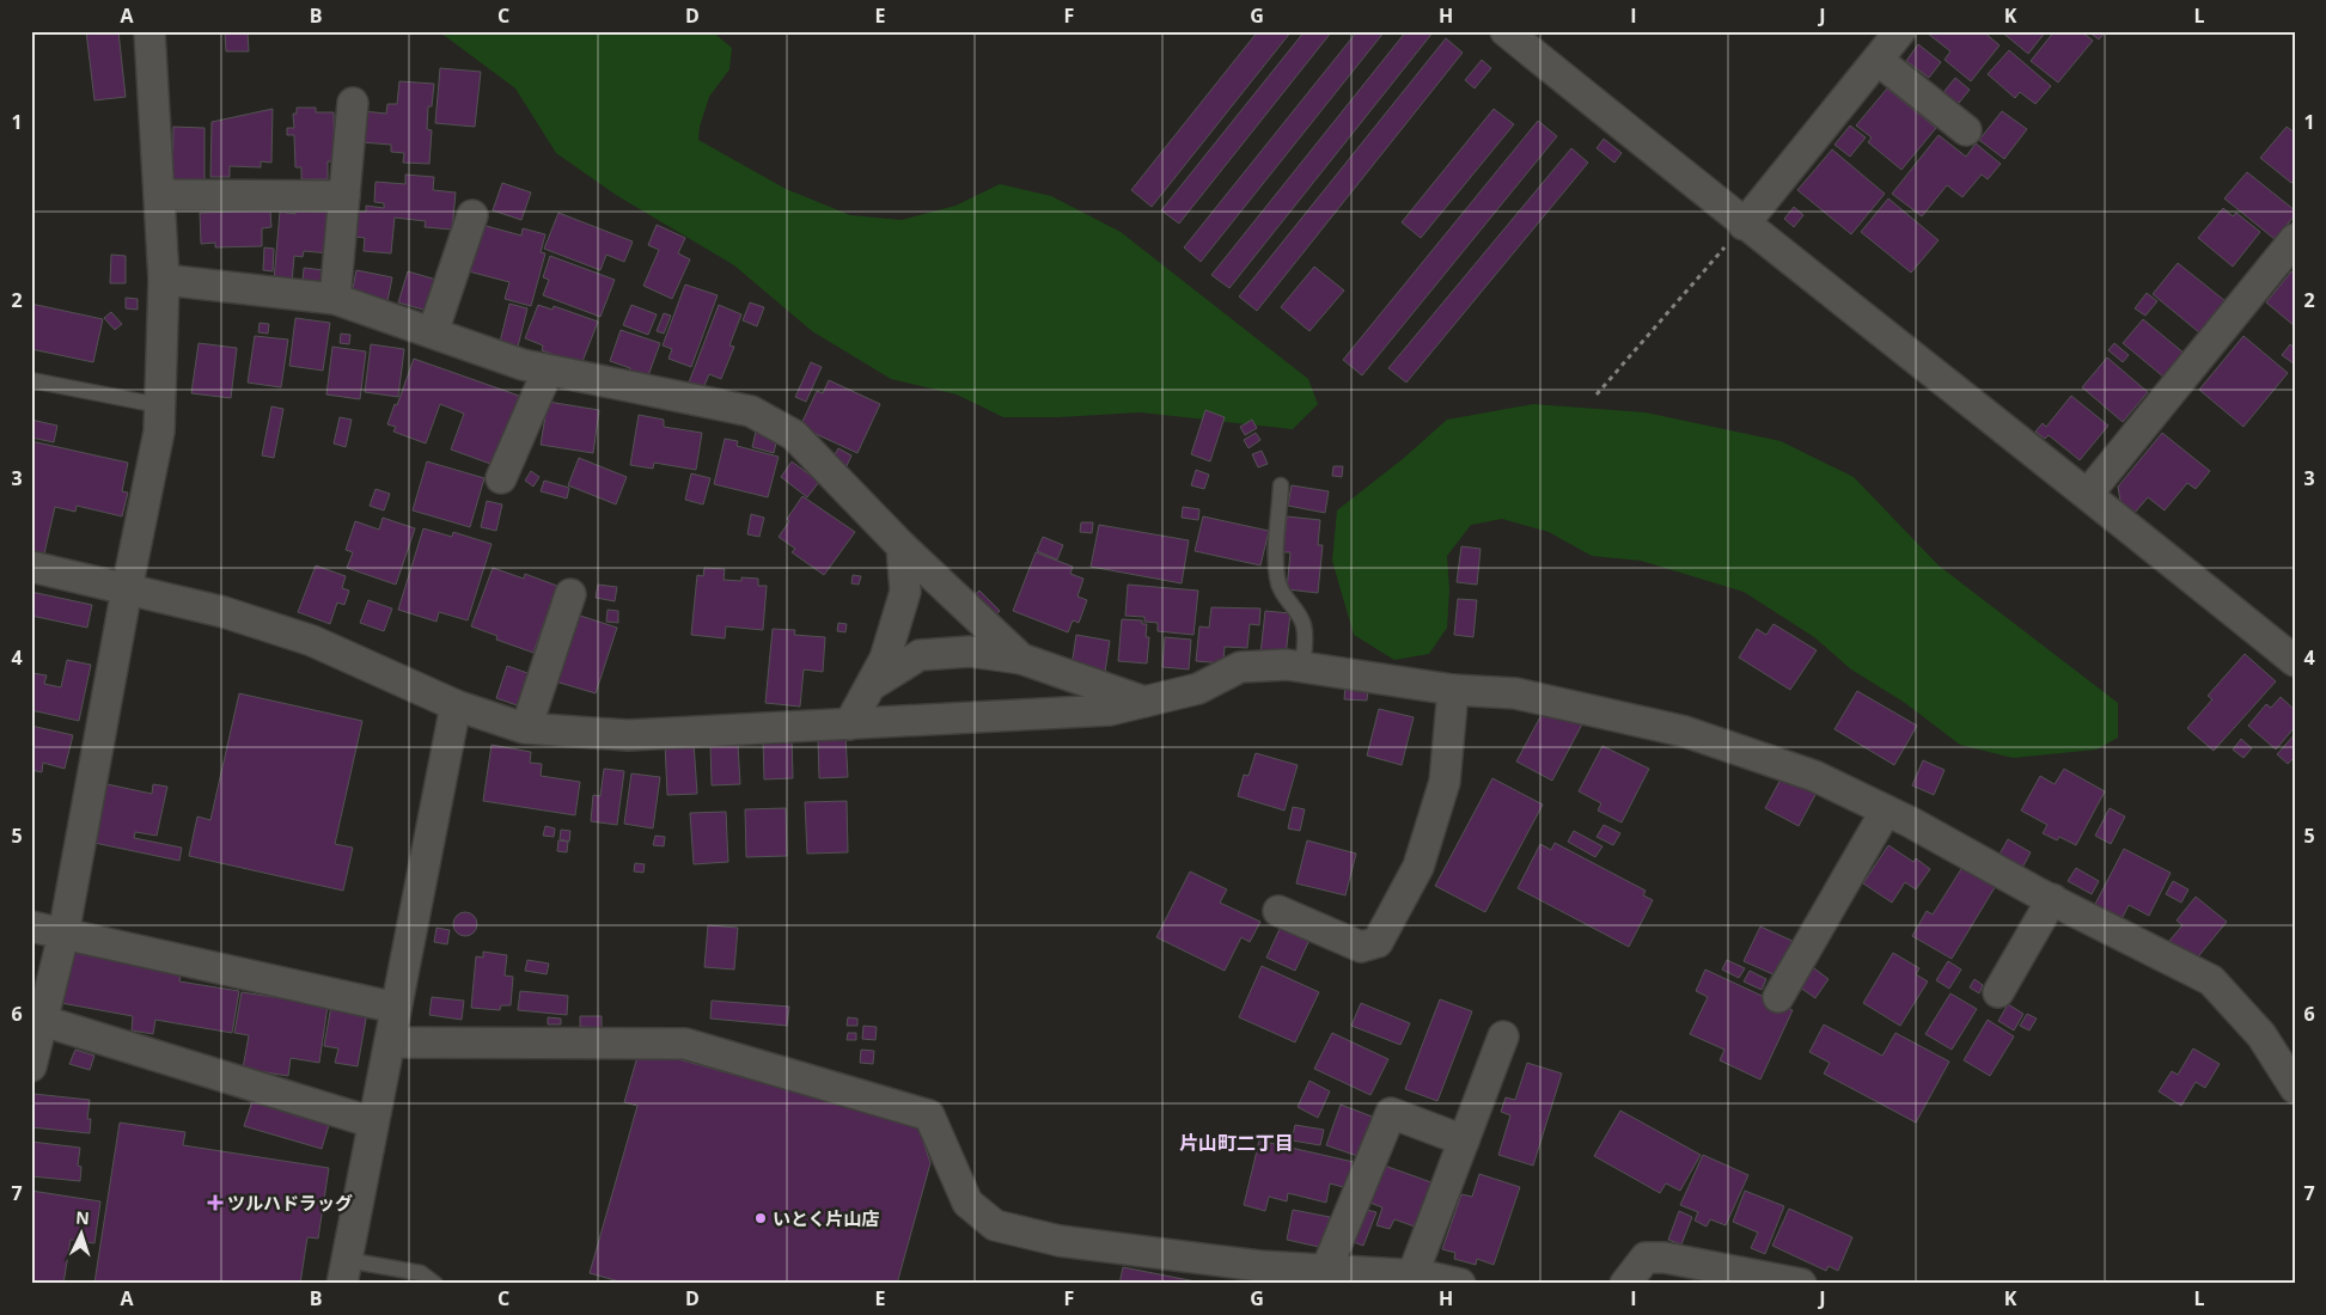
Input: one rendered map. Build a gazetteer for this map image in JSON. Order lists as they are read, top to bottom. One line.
{"districts":["片山町二丁目"],"places":{"health":["ツルハドラッグ"],"other":["いとく片山店"]},"north":"top","grid":{"columns":["A","B","C","D","E","F","G","H","I","J","K","L"],"rows":["1","2","3","4","5","6","7"]}}
